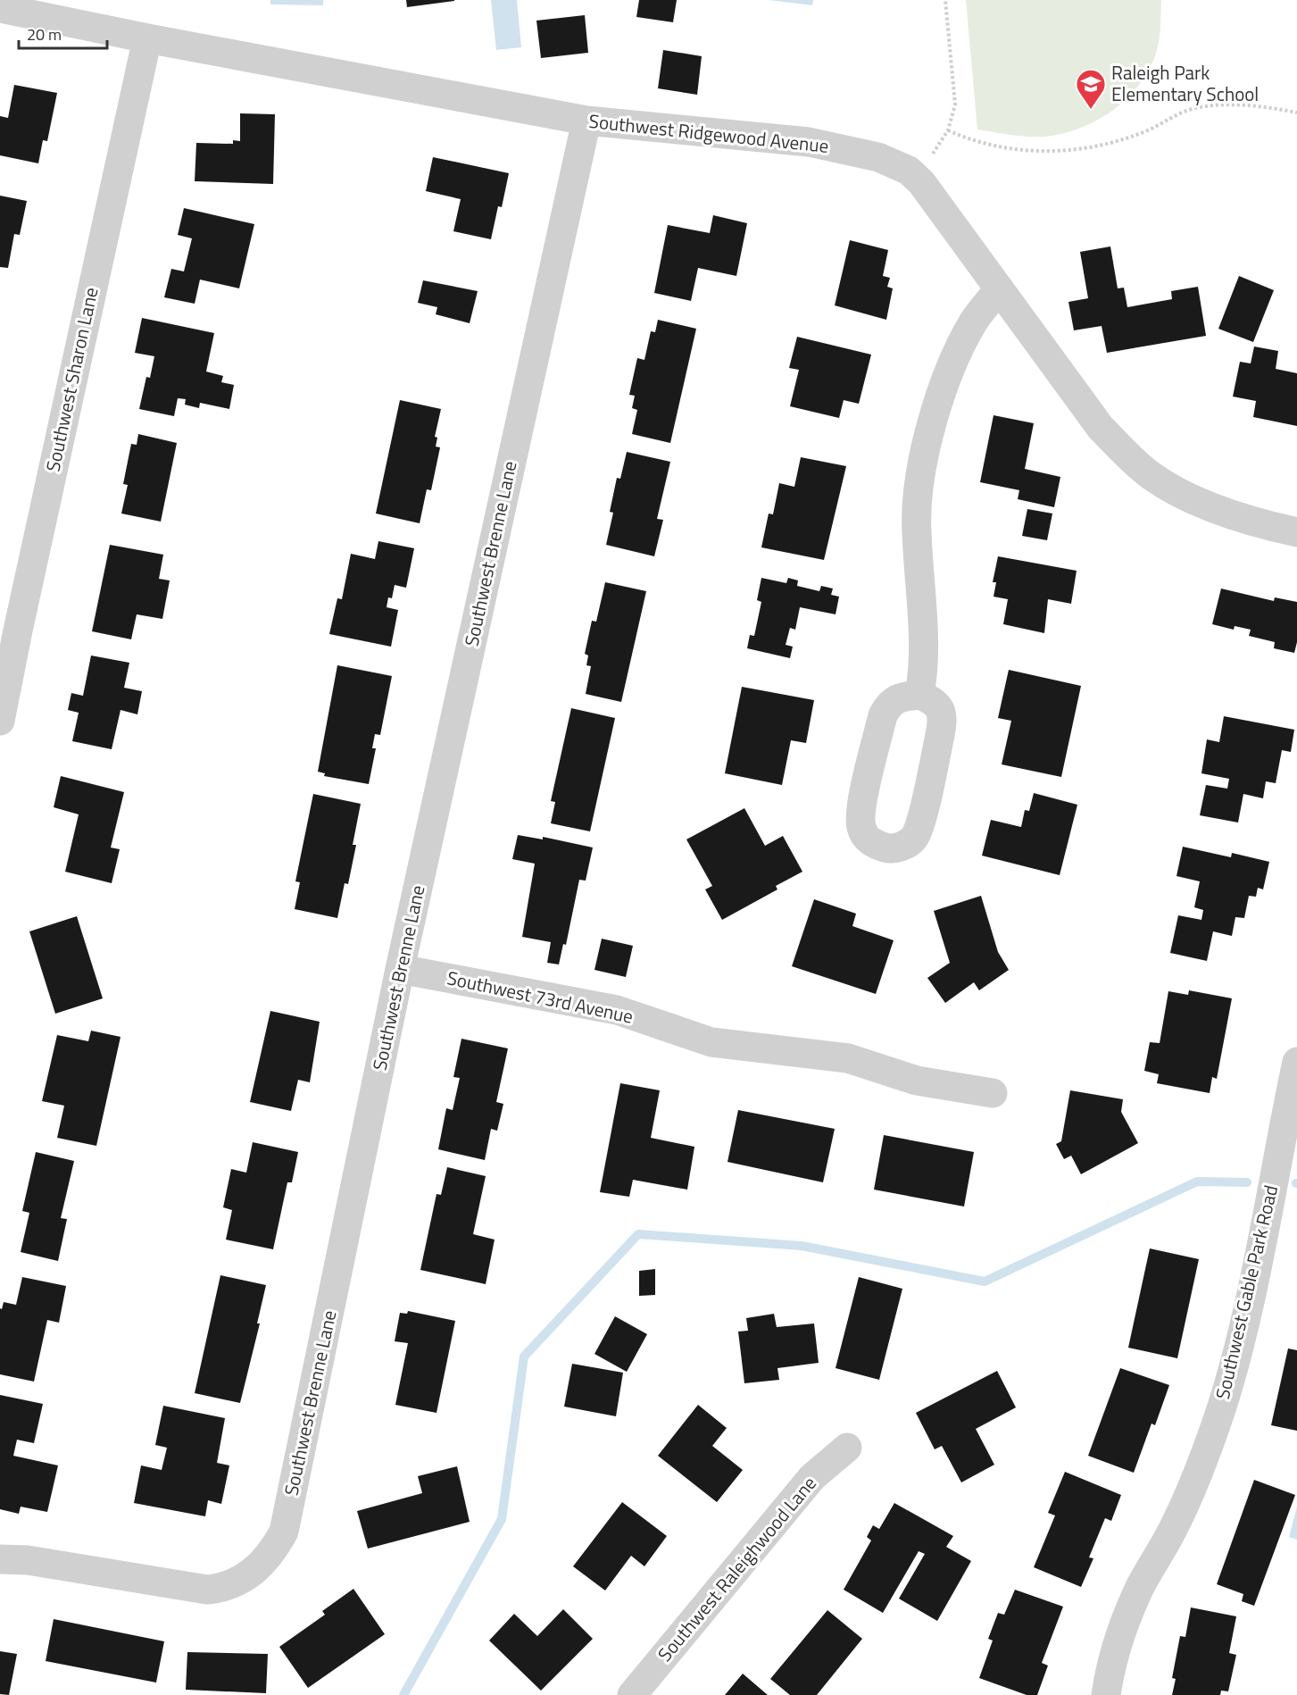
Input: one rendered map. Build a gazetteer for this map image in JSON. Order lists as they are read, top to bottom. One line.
{"streets":{"street":["Southwest Ridgewood Avenue","Southwest Sharon Lane","Southwest Brenne Lane","Southwest 73rd Avenue","Southwest Gable Park Road","Southwest Raleighwood Lane"]},"crossings":[["Southwest Ridgewood Avenue","Southwest Sharon Lane"],["Southwest Ridgewood Avenue","Southwest Brenne Lane"],["Southwest Brenne Lane","Southwest 73rd Avenue"]],"places":{"school or university":["Raleigh Park Elementary School"]},"scale_bar":"20 m"}
